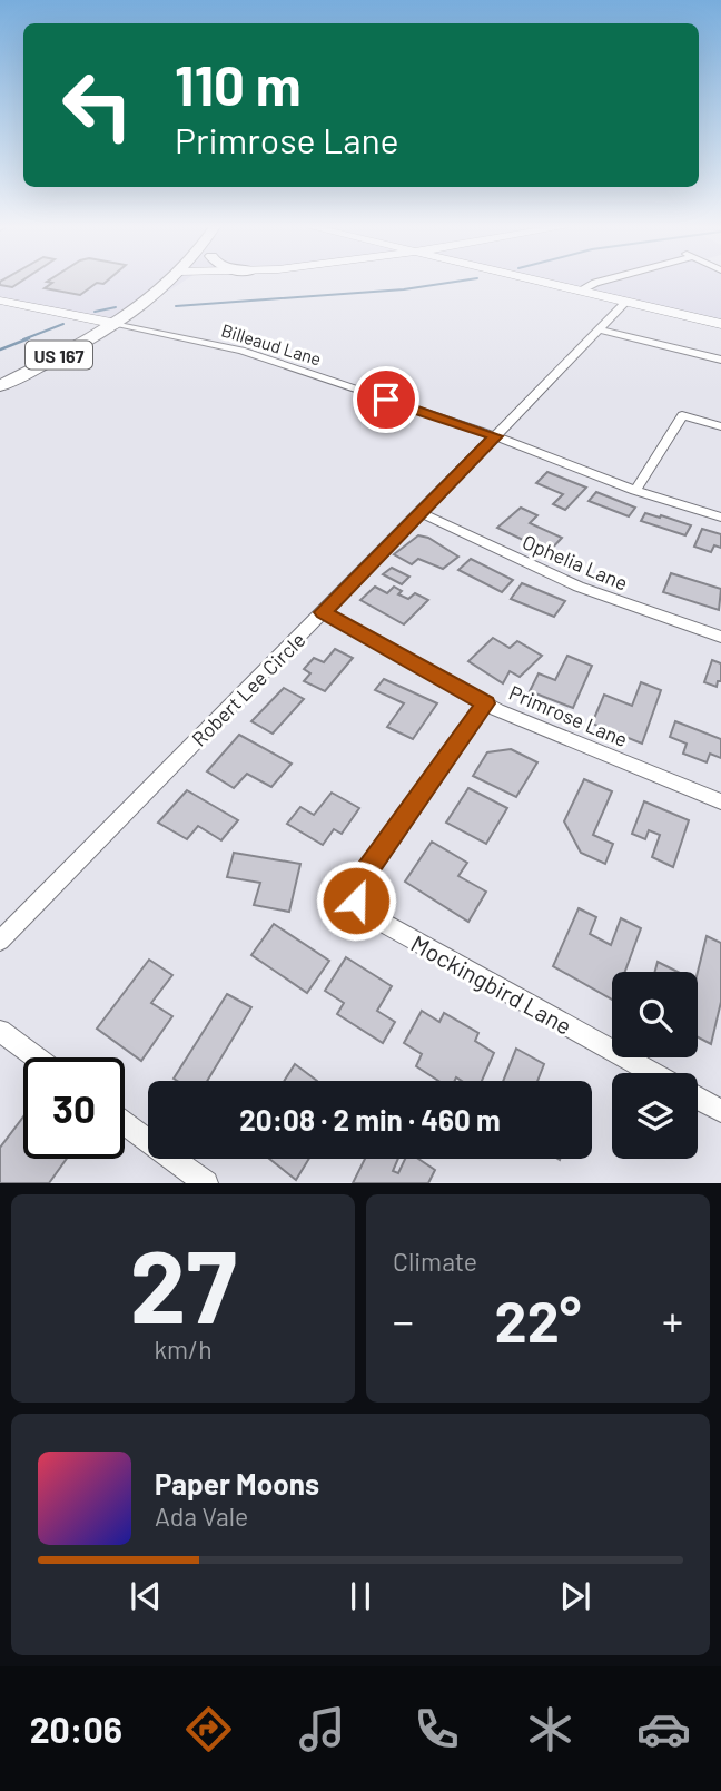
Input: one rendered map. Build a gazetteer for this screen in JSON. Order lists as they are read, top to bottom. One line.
{"streets":{"main road":["US 167"],"street":["Billeaud Lane","Ophelia Lane","Robert Lee Circle","Primrose Lane","Mockingbird Lane"]},"crossings":[["Billeaud Lane","US 167"],["Billeaud Lane","Robert Lee Circle"],["Ophelia Lane","Robert Lee Circle"],["Robert Lee Circle","Primrose Lane"],["Primrose Lane","Mockingbird Lane"]],"page":{"turn":["110 m","Primrose Lane"],"limit":"30","trip":"20:08 · 2 min · 460 m","tile":[["27","km/h"],"Climate"],"heat":["−","22°","+"],"song":["Paper Moons","Ada Vale"],"tabs":"20:06"}}
